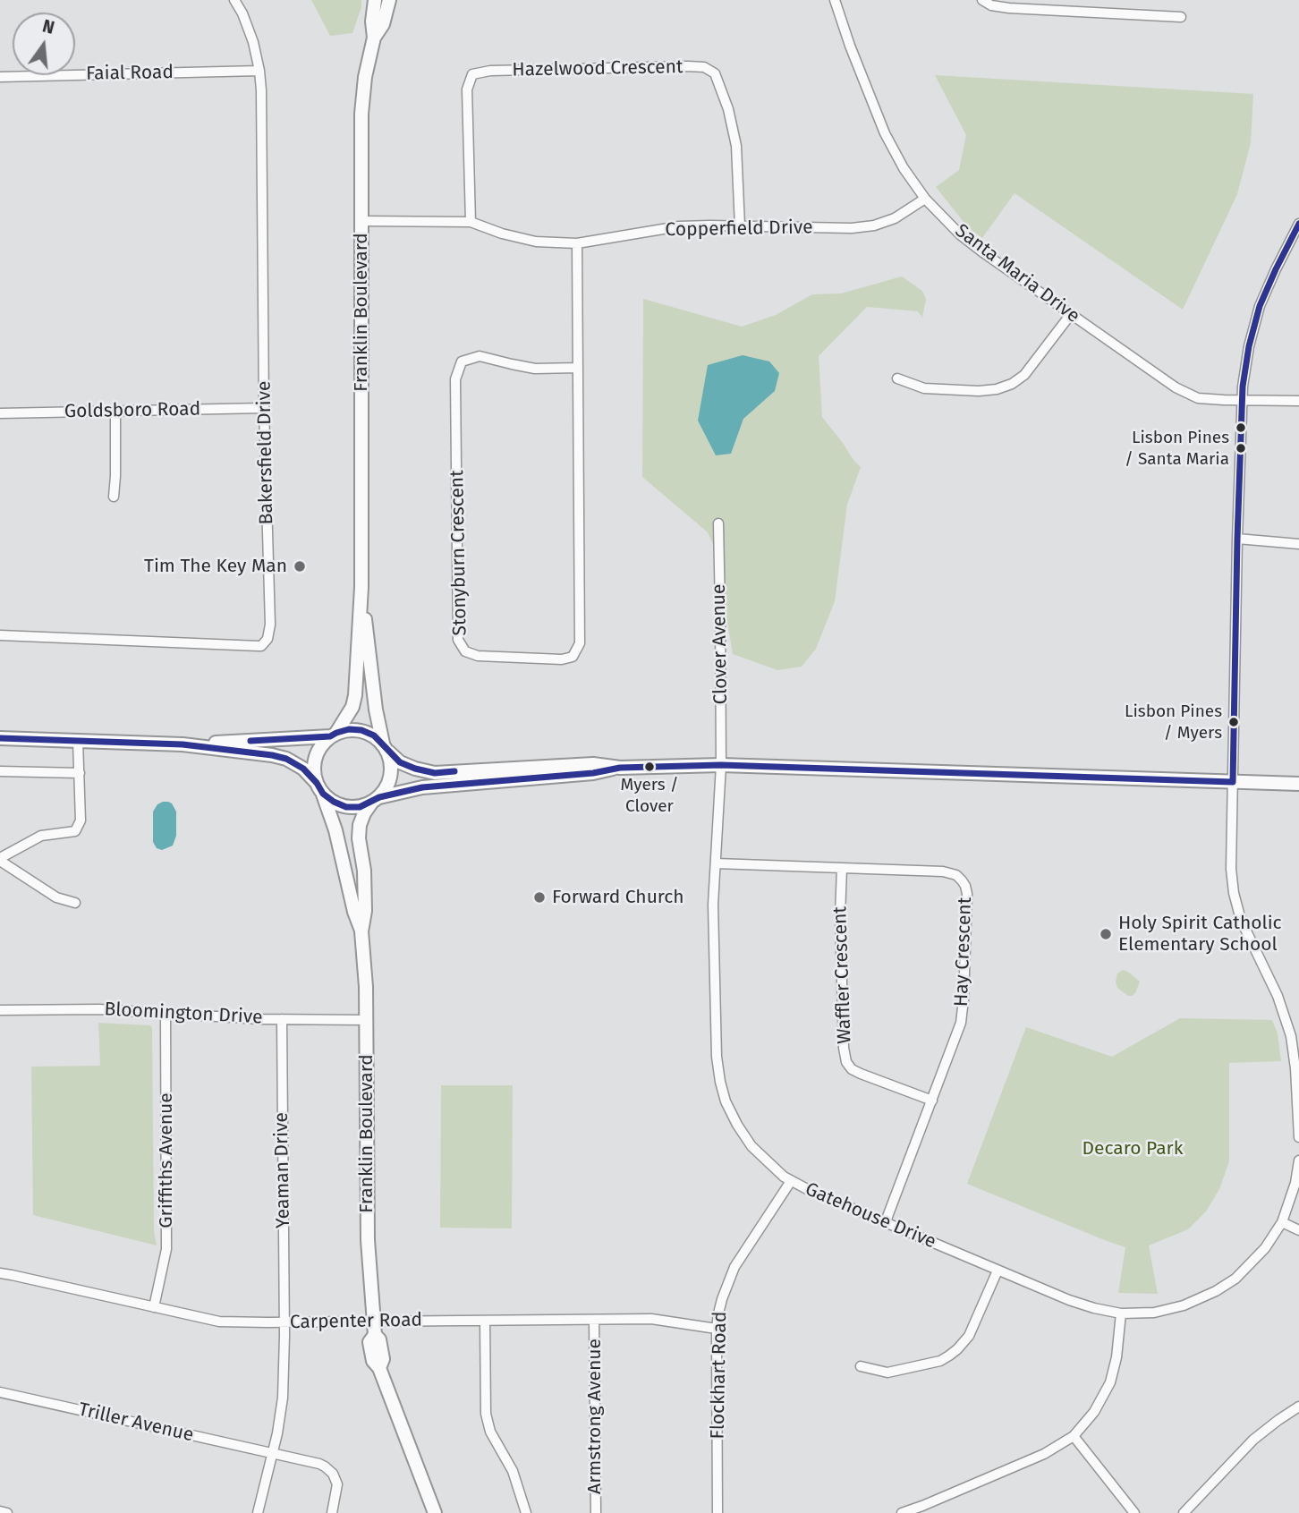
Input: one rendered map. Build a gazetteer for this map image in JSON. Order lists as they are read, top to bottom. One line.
{"streets":{"main road":["Franklin Boulevard"],"street":["Hazelwood Crescent","Faial Road","Copperfield Drive","Santa Maria Drive","Goldsboro Road","Bakersfield Drive","Stonyburn Crescent","Clover Avenue","Hay Crescent","Waffler Crescent","Bloomington Drive","Griffiths Avenue","Yeaman Drive","Gatehouse Drive","Carpenter Road","Flockhart Road","Armstrong Avenue","Triller Avenue"]},"crossings":[["Hazelwood Crescent","Copperfield Drive"],["Faial Road","Bakersfield Drive"],["Copperfield Drive","Santa Maria Drive"],["Copperfield Drive","Franklin Boulevard"],["Copperfield Drive","Stonyburn Crescent"],["Franklin Boulevard","Bloomington Drive"],["Franklin Boulevard","Carpenter Road"],["Goldsboro Road","Bakersfield Drive"],["Clover Avenue","Gatehouse Drive"],["Hay Crescent","Waffler Crescent"],["Hay Crescent","Gatehouse Drive"],["Bloomington Drive","Griffiths Avenue"],["Bloomington Drive","Yeaman Drive"],["Griffiths Avenue","Carpenter Road"],["Yeaman Drive","Carpenter Road"],["Yeaman Drive","Triller Avenue"],["Gatehouse Drive","Flockhart Road"],["Carpenter Road","Flockhart Road"],["Carpenter Road","Armstrong Avenue"]],"parks":["Decaro Park"],"places":["Lisbon Pines / Santa Maria","Tim The Key Man","Lisbon Pines / Myers","Myers / Clover","Forward Church","Holy Spirit Catholic Elementary School"],"north":"top"}
